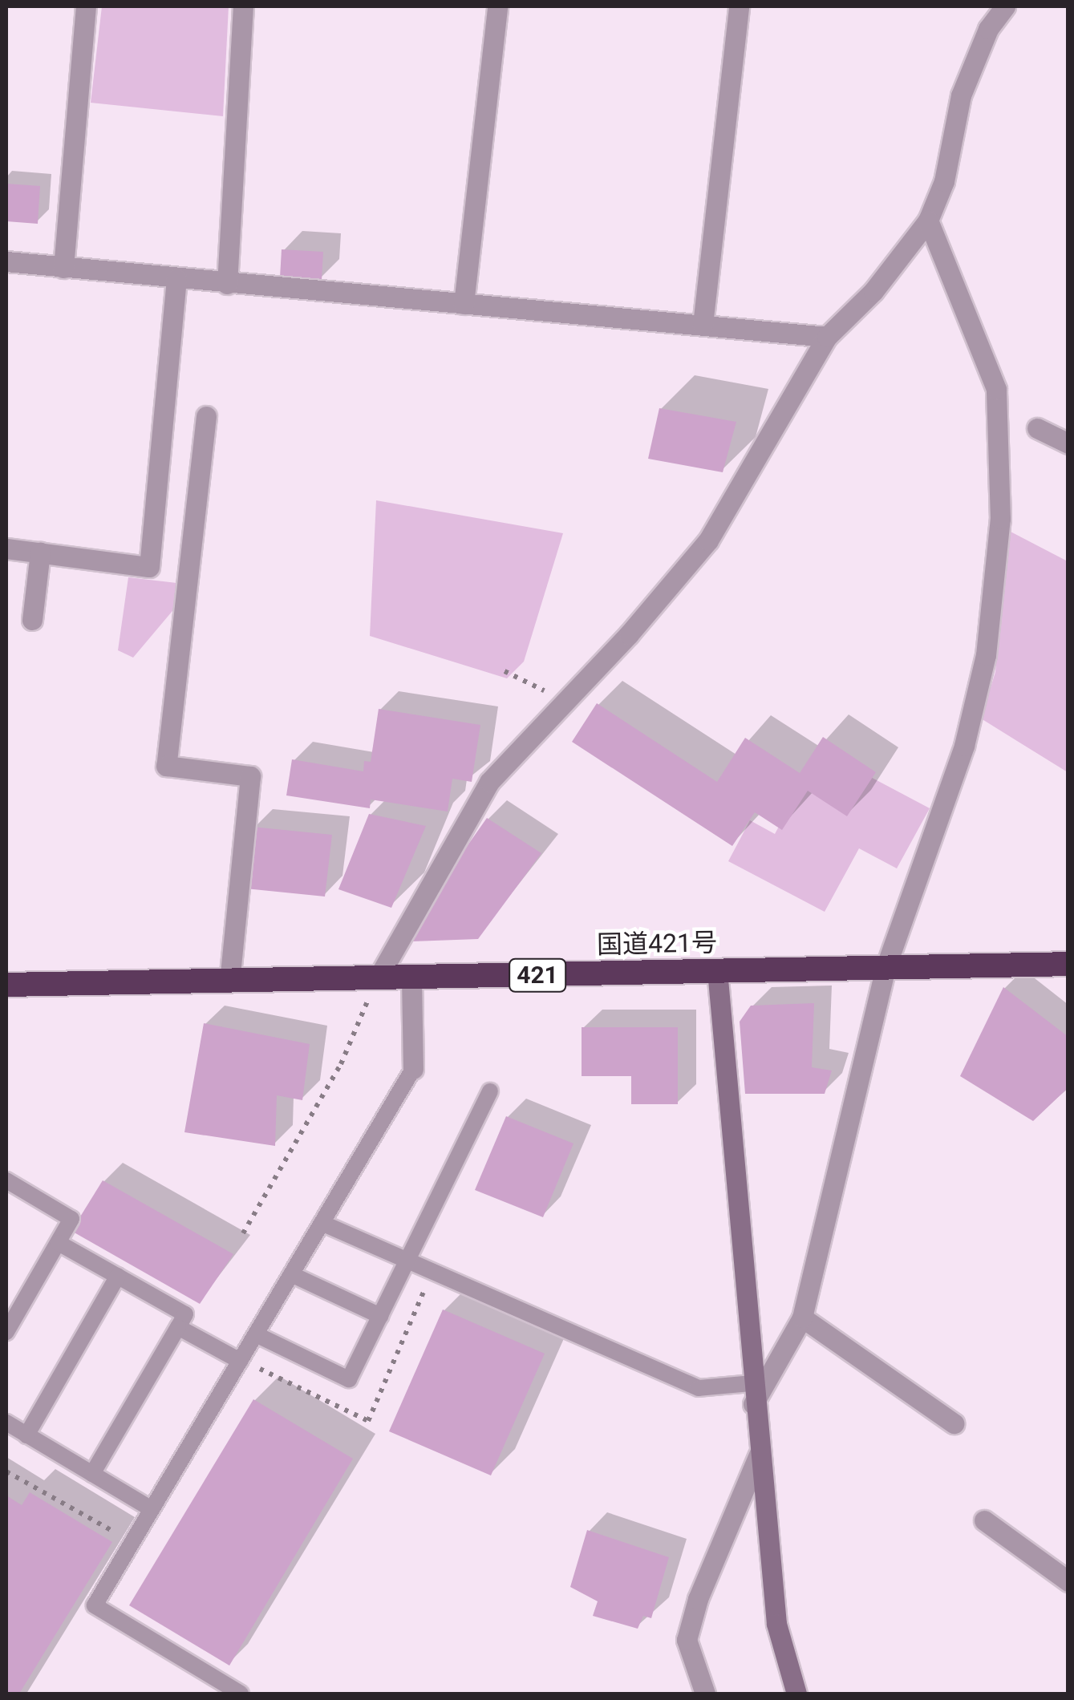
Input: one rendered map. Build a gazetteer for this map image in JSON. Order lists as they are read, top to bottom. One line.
{"streets":{"highway":["国道421号","421"]}}
